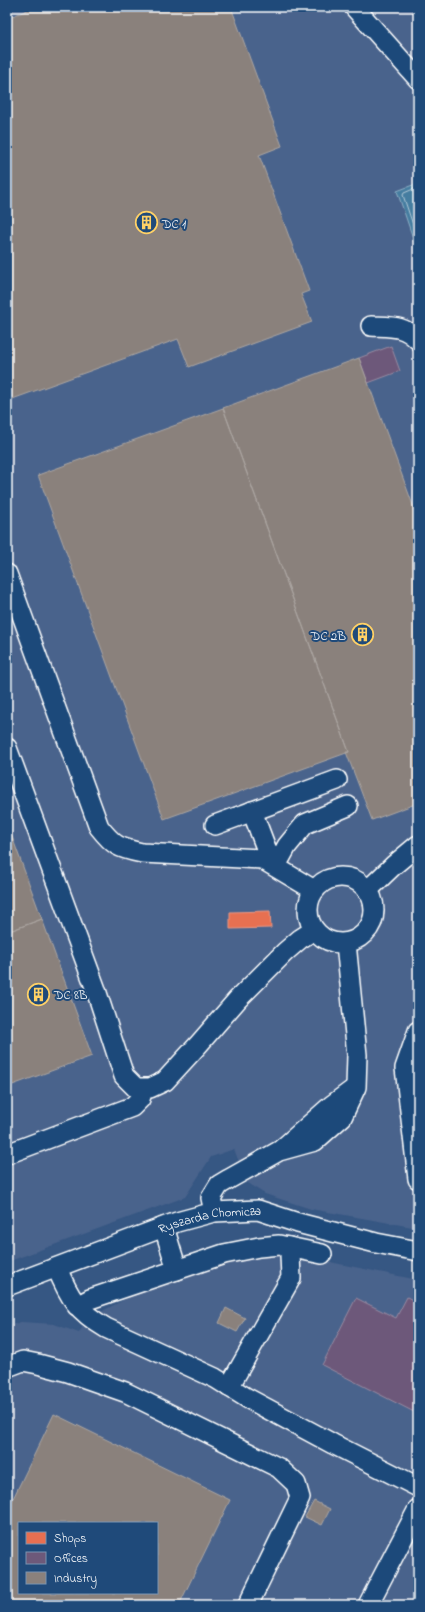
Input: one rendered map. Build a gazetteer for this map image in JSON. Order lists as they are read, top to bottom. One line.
{"streets":{"street":["Ryszarda Chomicza"]},"places":{"building":["DC 1","DC 2B","DC 8B"]},"legend":["Shops","Offices","Industry"]}
